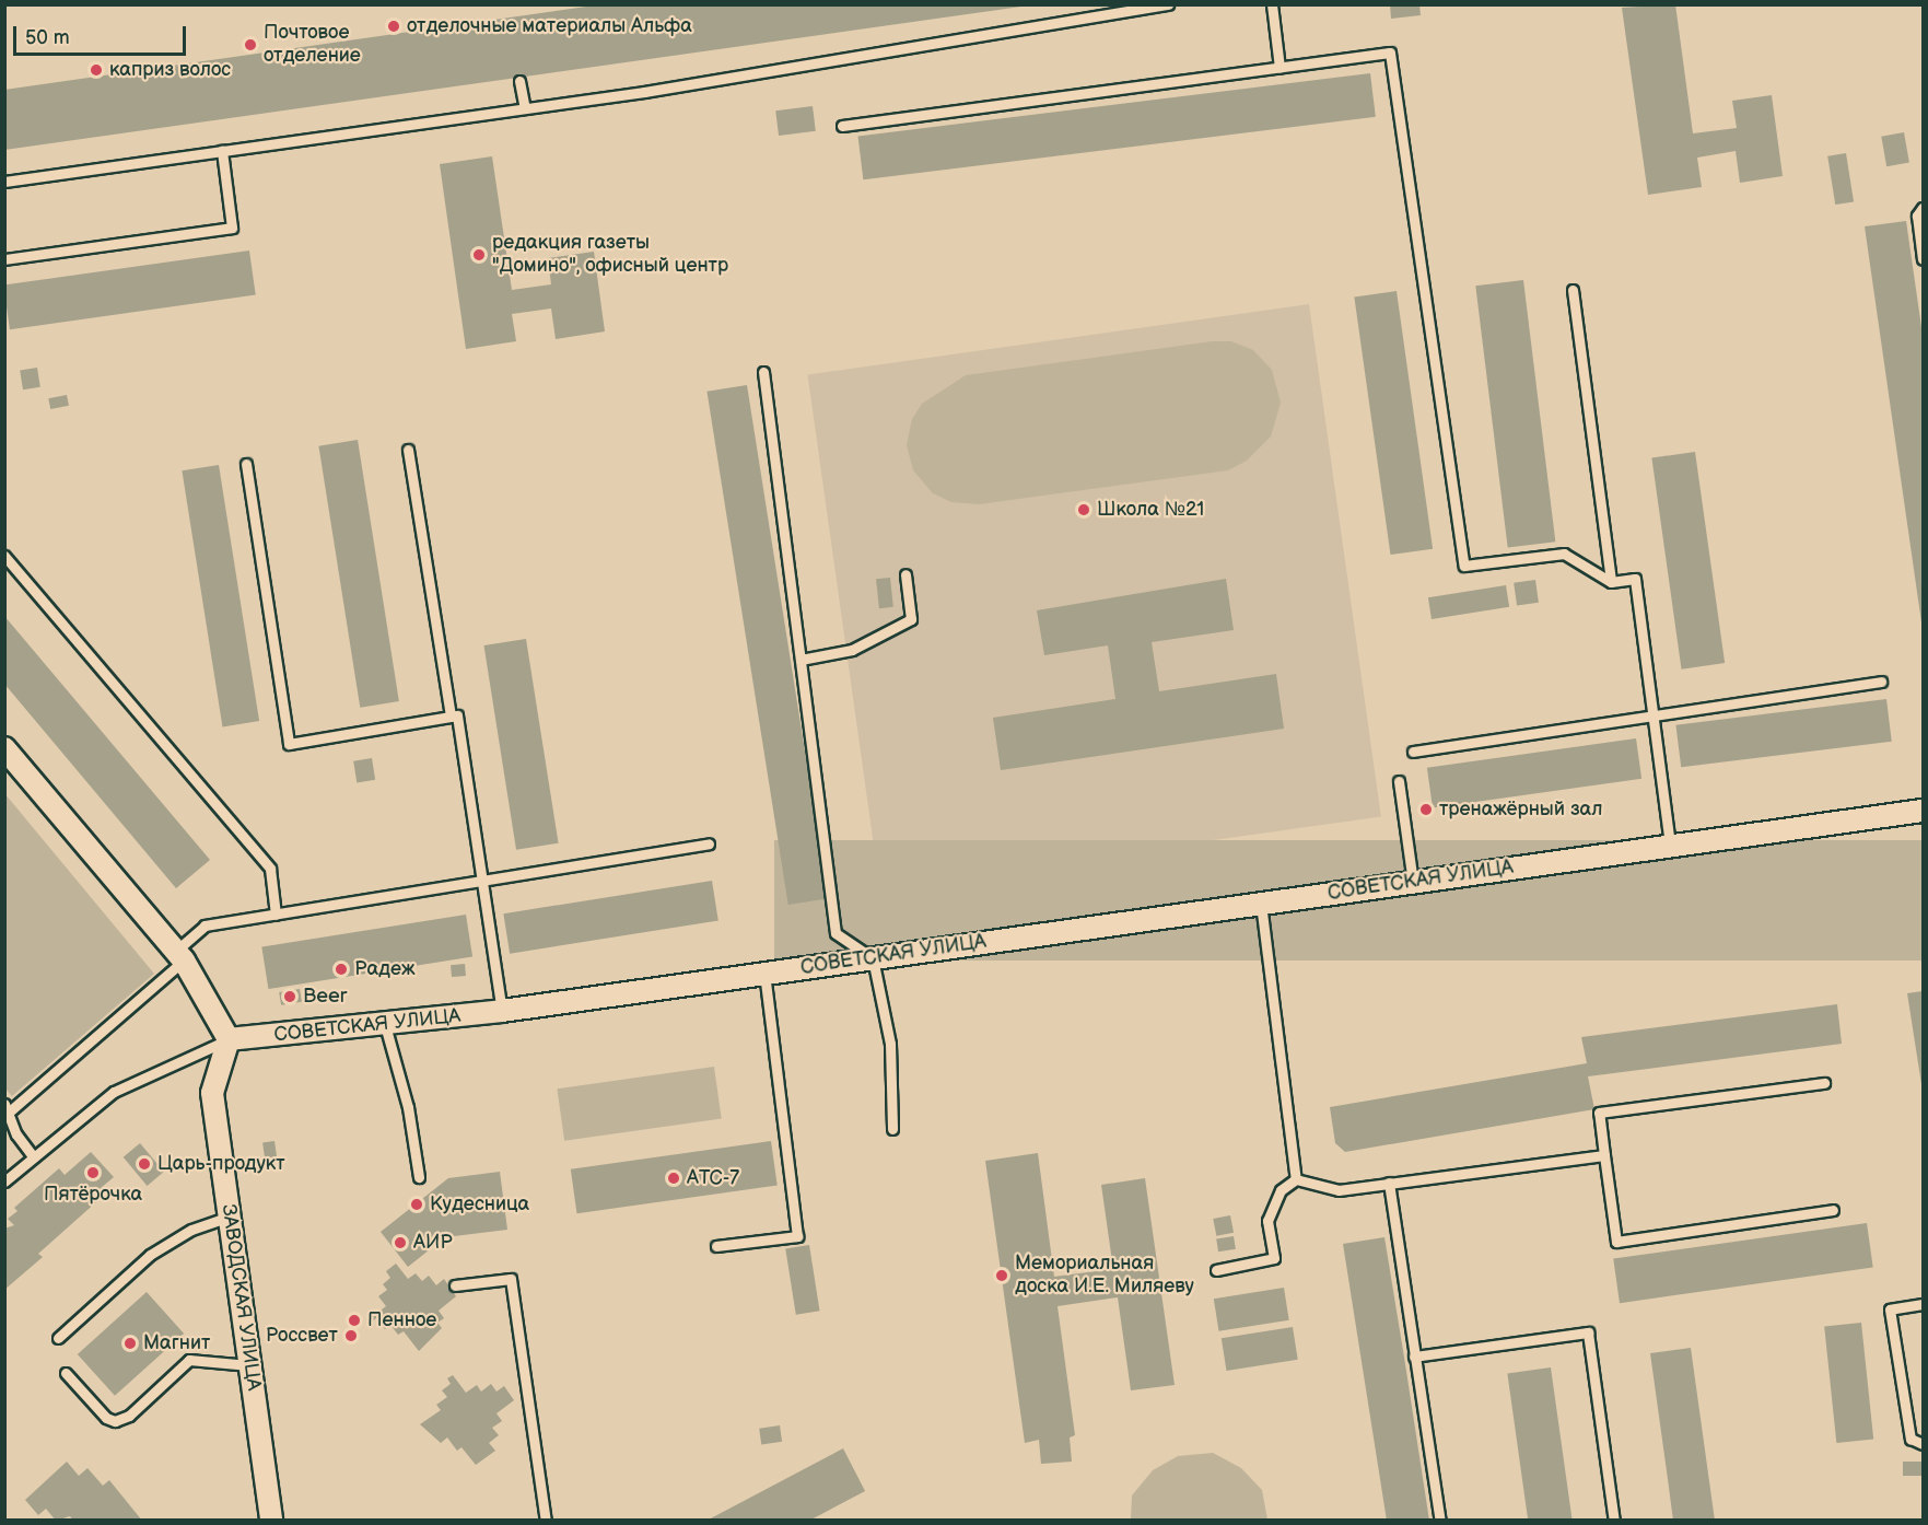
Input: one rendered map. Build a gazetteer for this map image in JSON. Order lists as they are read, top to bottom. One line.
{"streets":{"street":["СОВЕТСКАЯ УЛИЦА","ЗАВОДСКАЯ УЛИЦА"]},"crossings":[["СОВЕТСКАЯ УЛИЦА","ЗАВОДСКАЯ УЛИЦА"]],"places":["отделочные материалы Альфа","Почтовое отделение","каприз волос","редакция газеты \"Домино\", офисный центр","Школа №21","тренажёрный зал","Радеж","Beer","Царь-продукт","Пятёрочка","АТС-7","Кудесница","АИР","Мемориальная доска И.Е. Миляеву","Пенное","Россвет","Магнит"],"scale_bar":"50 m"}
